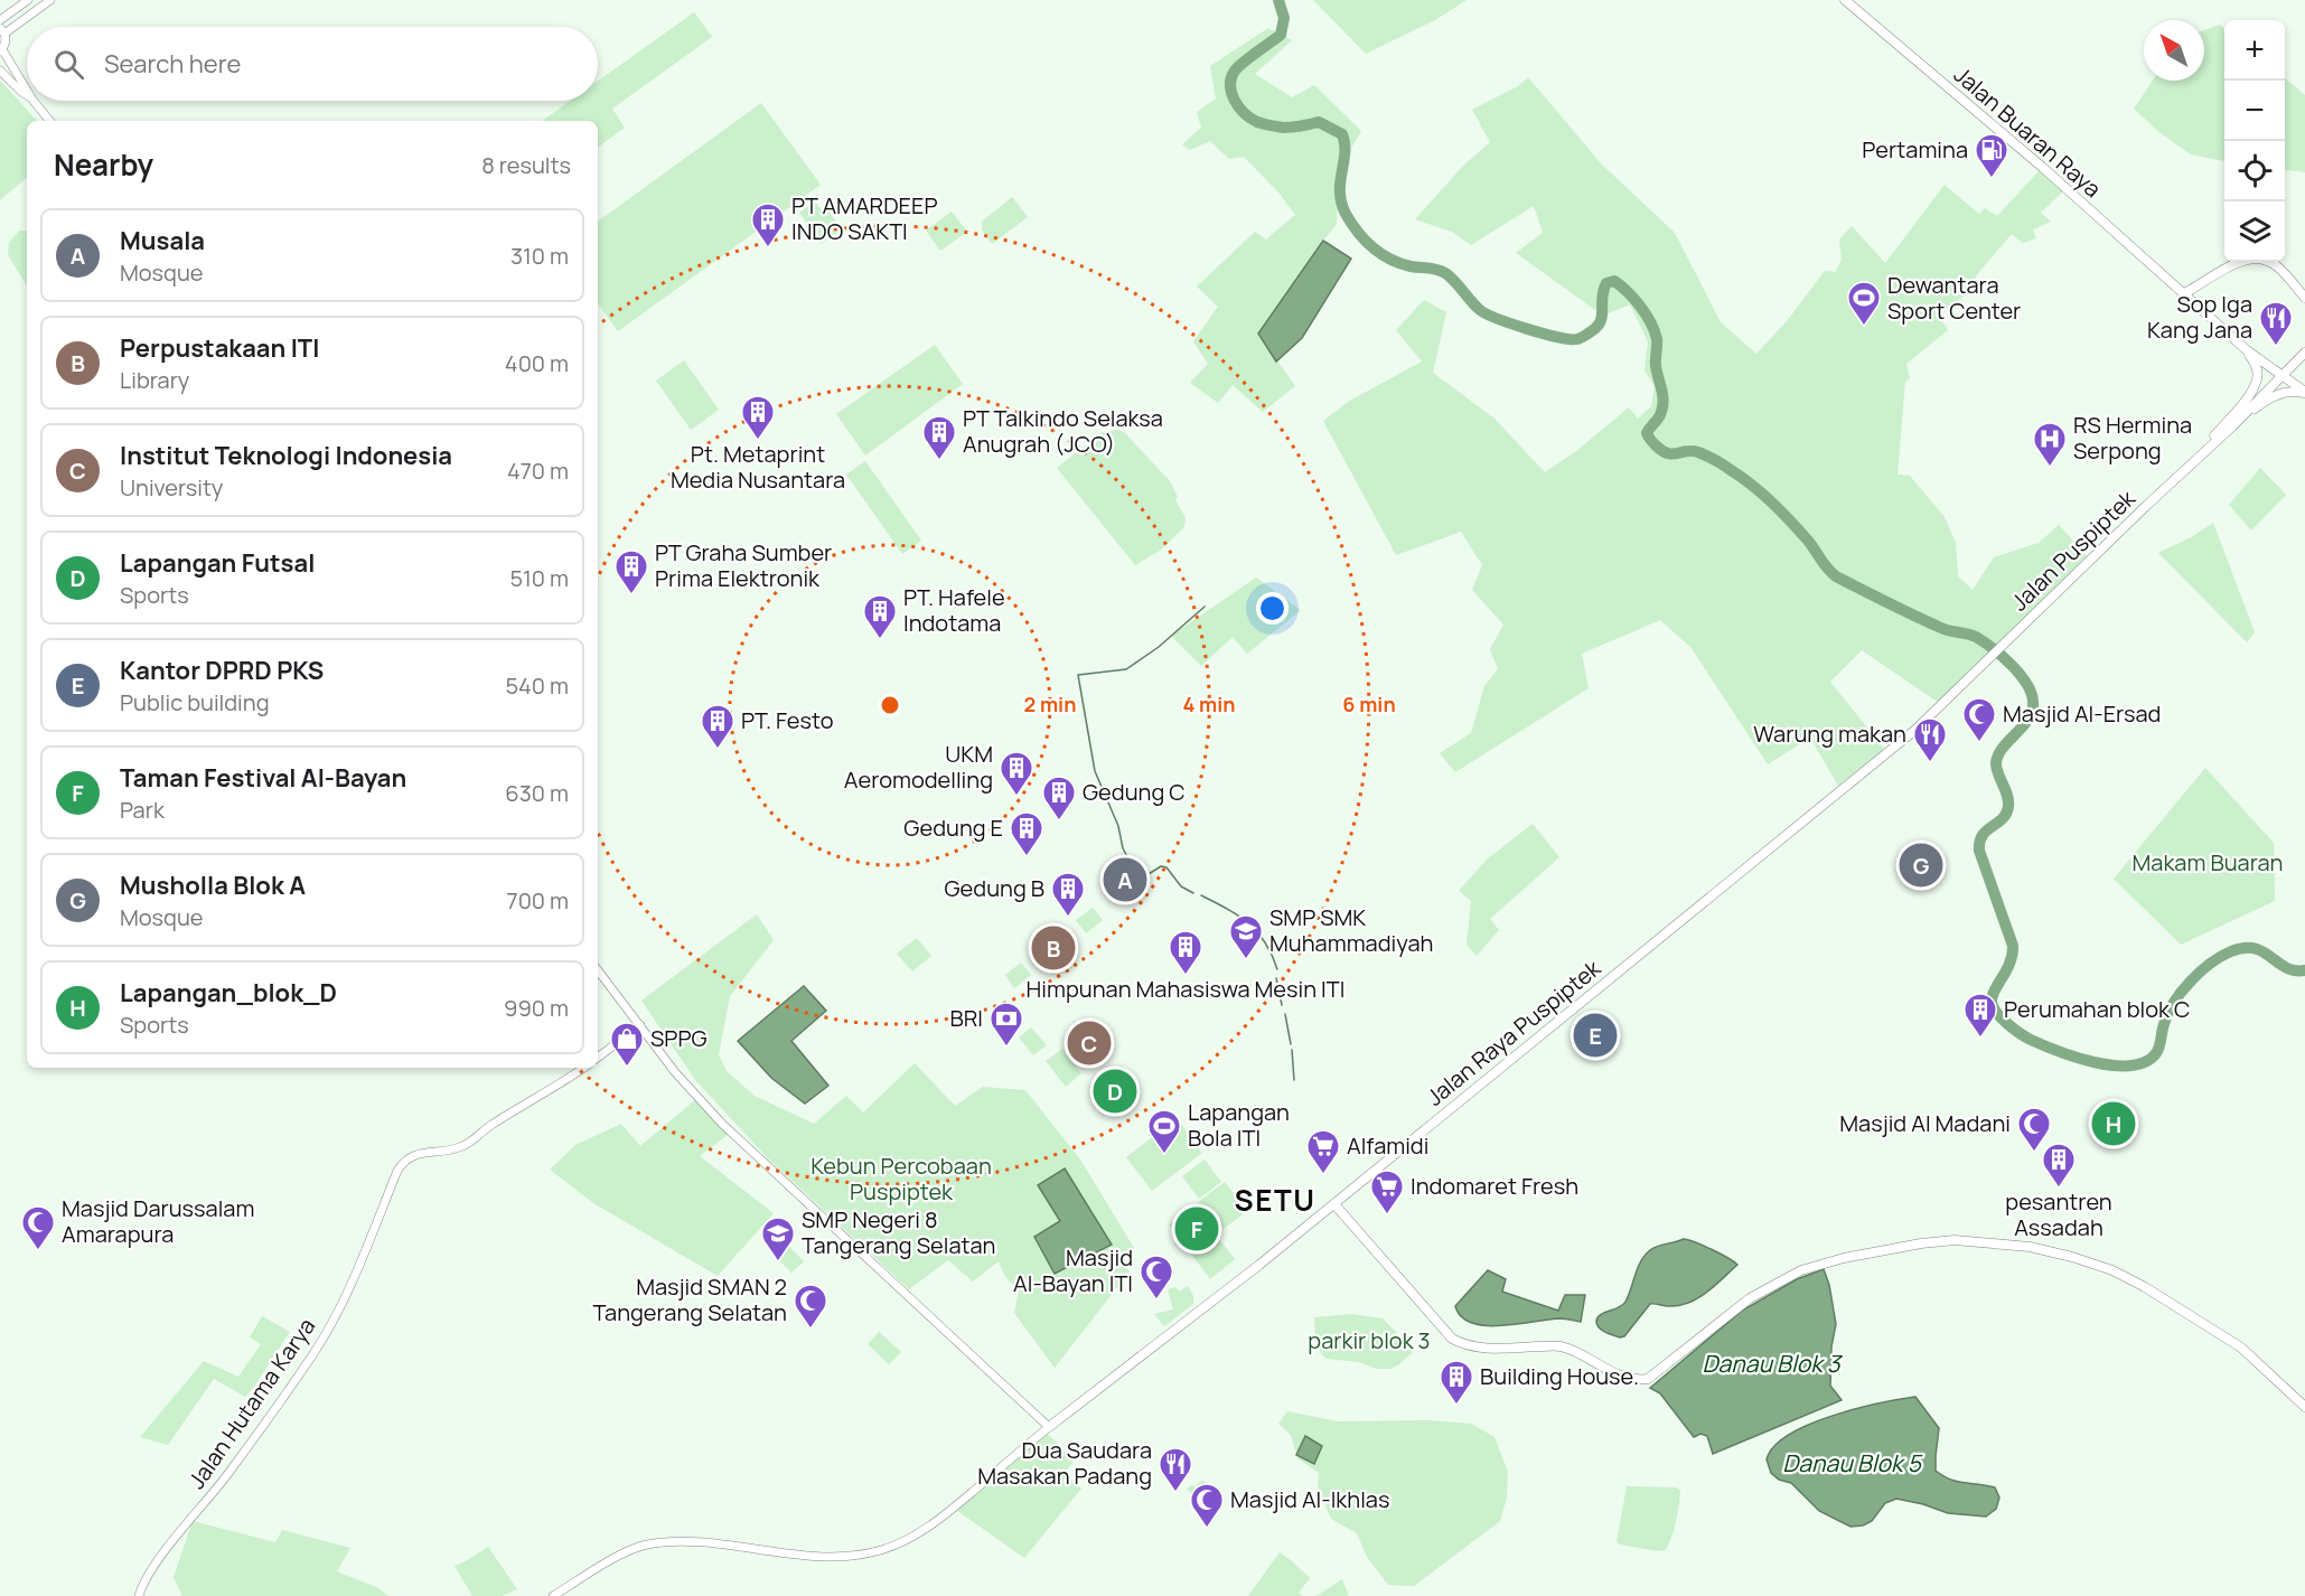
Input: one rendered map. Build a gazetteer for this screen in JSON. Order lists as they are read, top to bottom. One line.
{"streets":{"main road":["Jalan Buaran Raya","Jalan Puspiptek","Jalan Raya Puspiptek","Jalan Hutama Karya"]},"crossings":[["Jalan Buaran Raya","Jalan Puspiptek"],["Jalan Puspiptek","Jalan Raya Puspiptek"]],"districts":["SETU"],"water":["Danau Blok 3","Danau Blok 5"],"parks":["Makam Buaran","Kebun Percobaan Puspiptek","parkir blok 3"],"places":{"fuel station":["Pertamina"],"building":["PT AMARDEEP INDO SAKTI","Pt. Metaprint Media Nusantara","PT Talkindo Selaksa Anugrah (JCO)","PT Graha Sumber Prima Elektronik","PT. Hafele Indotama","PT. Festo","UKM Aeromodelling","Gedung C","Gedung E","Gedung B","Himpunan Mahasiswa Mesin ITI","Perumahan blok C","pesantren Assadah","Building House."],"sports":["Dewantara Sport Center","Lapangan Bola ITI"],"restaurant":["Sop Iga Kang Jana","Warung makan","Dua Saudara Masakan Padang"],"hospital":["RS Hermina Serpong"],"mosque":["Masjid Al-Ersad","Masjid Al Madani","Masjid Darussalam Amarapura","Masjid Al-Bayan ITI","Masjid SMAN 2 Tangerang Selatan","Masjid Al-Ikhlas"],"school or university":["SMP SMK Muhammadiyah","SMP Negeri 8 Tangerang Selatan"],"bank":["BRI"],"shop":["SPPG"],"supermarket":["Alfamidi","Indomaret Fresh"]},"north":"top left","page":{"map_buttons":["+","−"],"search":"Search here","heading":["Nearby","8 results"],"list":[{"mark":"A","name":"Musala","note":"Mosque","value":"310 m"},{"mark":"B","name":"Perpustakaan ITI","note":"Library","value":"400 m"},{"mark":"C","name":"Institut Teknologi Indonesia","note":"University","value":"470 m"},{"mark":"D","name":"Lapangan Futsal","note":"Sports","value":"510 m"},{"mark":"E","name":"Kantor DPRD PKS","note":"Public building","value":"540 m"},{"mark":"F","name":"Taman Festival Al-Bayan","note":"Park","value":"630 m"},{"mark":"G","name":"Musholla Blok A","note":"Mosque","value":"700 m"},{"mark":"H","name":"Lapangan_blok_D","note":"Sports","value":"990 m"}],"pins":["G","A","B","E","C","D","H","F"]},"rings":["2 min","4 min","6 min"]}
